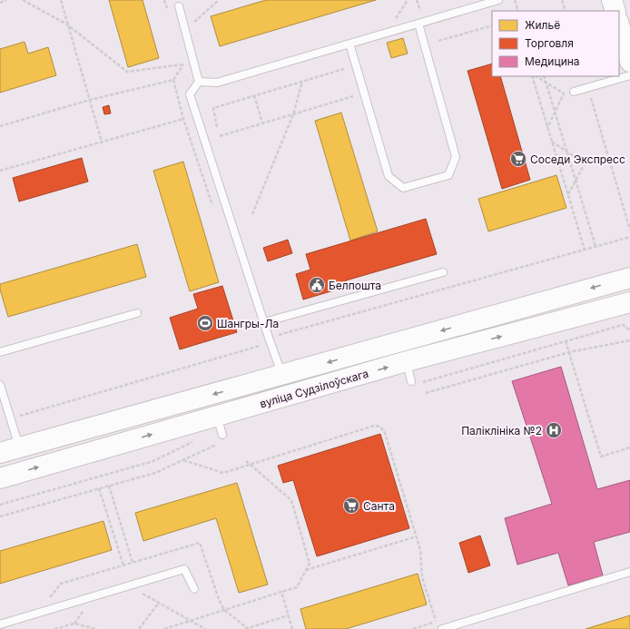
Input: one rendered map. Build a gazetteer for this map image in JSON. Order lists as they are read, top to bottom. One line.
{"streets":{"main road":["вуліца Судзілоўскага"]},"places":{"supermarket":["Соседи Экспресс","Санта"],"public building":["Белпошта"],"sports":["Шангры-Ла"],"hospital":["Паліклініка №2"]},"legend":["Жильё","Торговля","Медицина"]}
